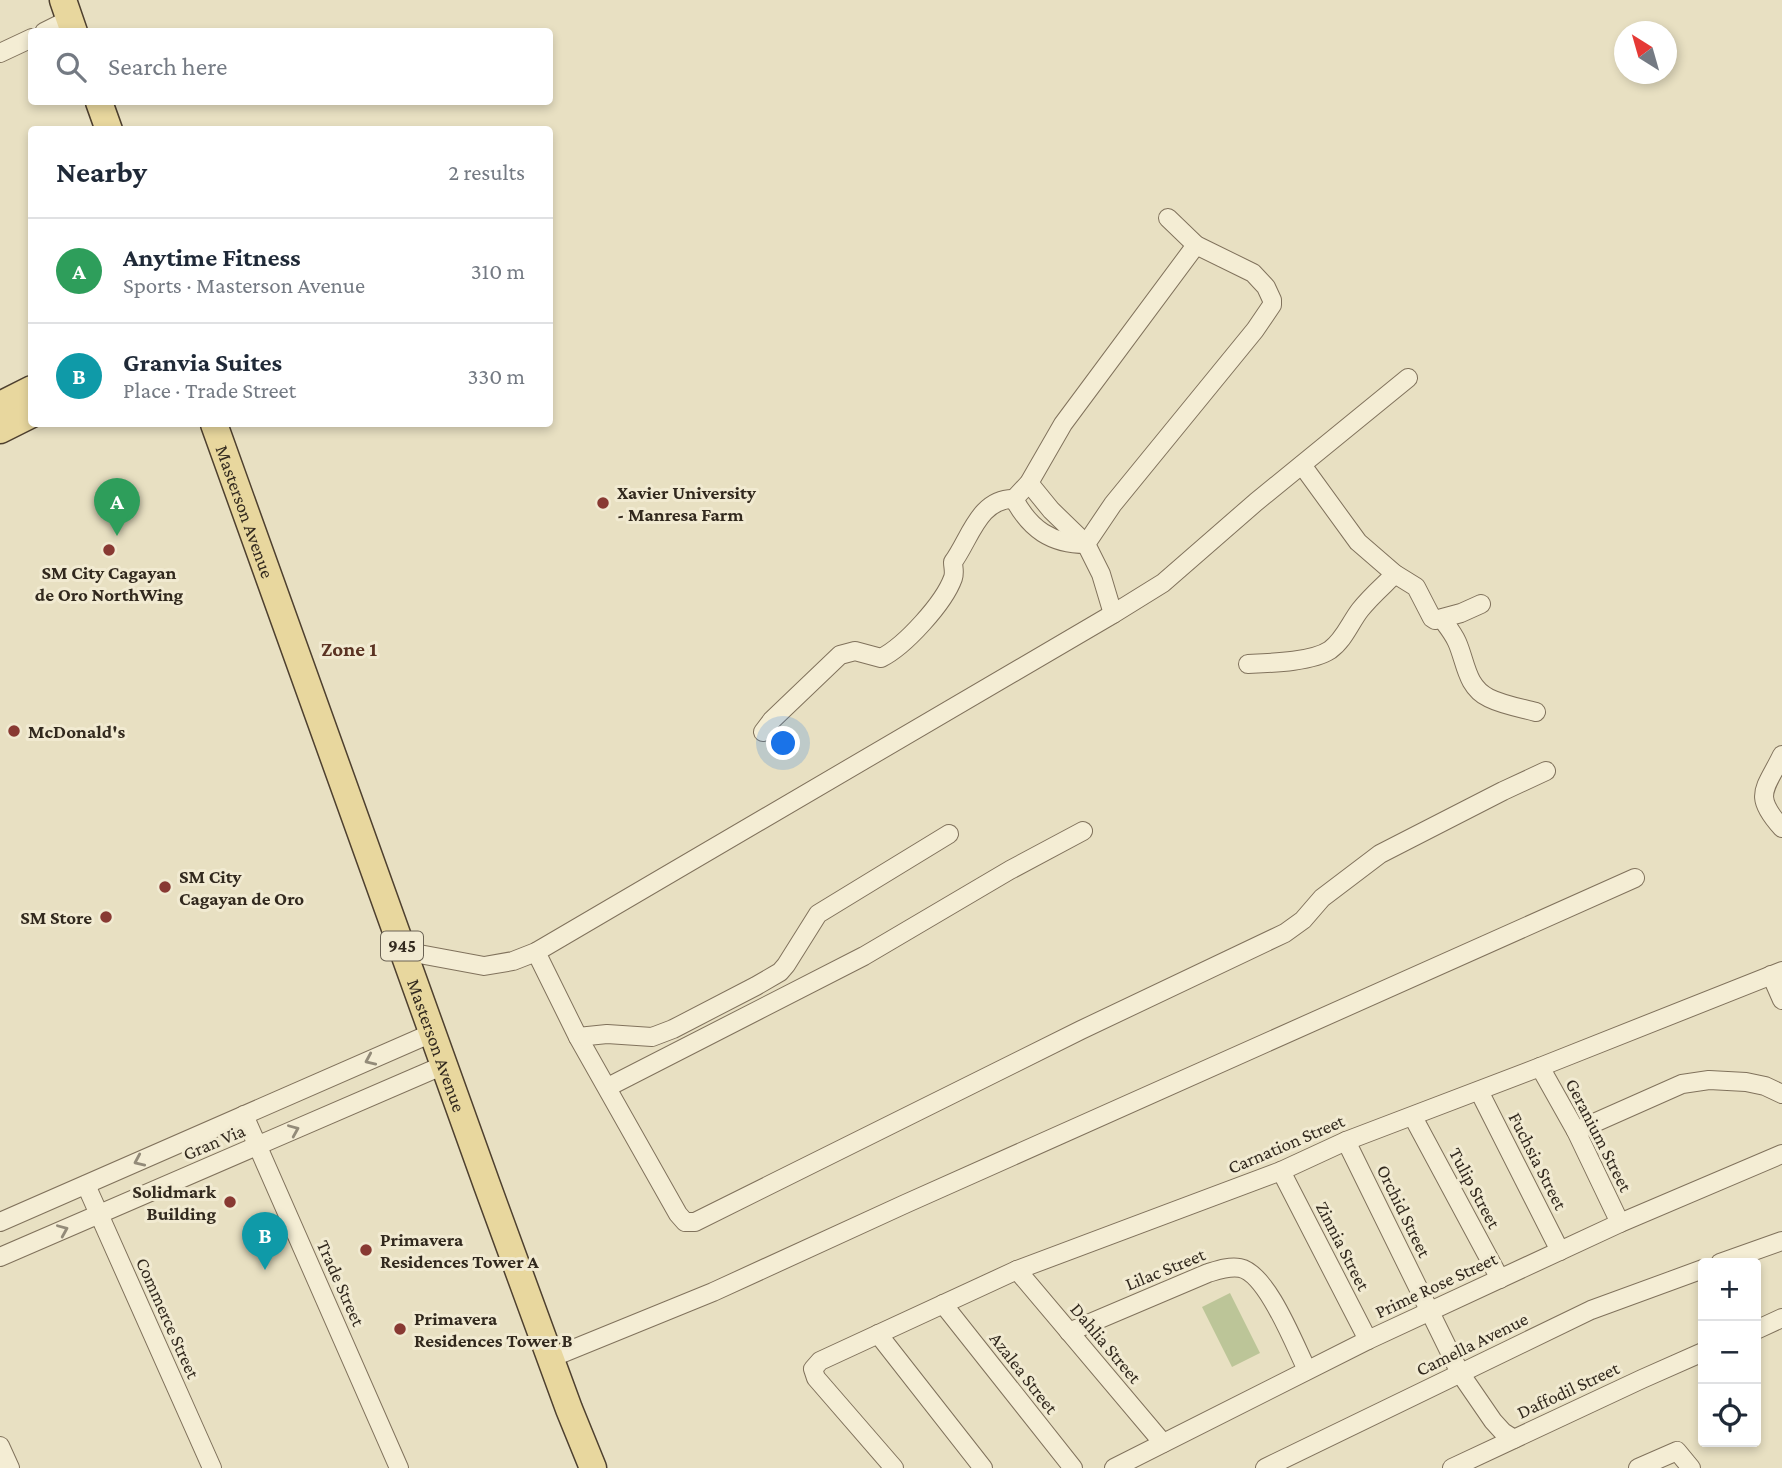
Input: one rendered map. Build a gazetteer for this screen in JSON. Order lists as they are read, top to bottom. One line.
{"streets":{"main road":["Masterson Avenue","945"],"street":["Geranium Street","Gran Via","Carnation Street","Fuchsia Street","Tulip Street","Orchid Street","Zinnia Street","Lilac Street","Trade Street","Prime Rose Street","Commerce Street","Dahlia Street","Camella Avenue","Azalea Street","Daffodil Street"]},"crossings":[["Masterson Avenue","Gran Via"],["Geranium Street","Carnation Street"],["Geranium Street","Prime Rose Street"],["Gran Via","Trade Street"],["Gran Via","Commerce Street"],["Carnation Street","Fuchsia Street"],["Carnation Street","Tulip Street"],["Carnation Street","Orchid Street"],["Carnation Street","Zinnia Street"],["Carnation Street","Dahlia Street"],["Carnation Street","Azalea Street"],["Fuchsia Street","Prime Rose Street"],["Tulip Street","Prime Rose Street"],["Orchid Street","Prime Rose Street"],["Orchid Street","Camella Avenue"],["Orchid Street","Daffodil Street"],["Zinnia Street","Prime Rose Street"],["Lilac Street","Prime Rose Street"],["Lilac Street","Dahlia Street"],["Prime Rose Street","Dahlia Street"]],"districts":["Zone 1"],"places":["Xavier University - Manresa Farm","SM City Cagayan de Oro NorthWing","McDonald's","SM City Cagayan de Oro","SM Store","Solidmark Building","Primavera Residences Tower A","Primavera Residences Tower B"],"north":"top left","page":{"search":"Search here","heading":["Nearby","2 results"],"list":[{"mark":"A","name":"Anytime Fitness","note":"Sports · Masterson Avenue","value":"310 m"},{"mark":"B","name":"Granvia Suites","note":"Place · Trade Street","value":"330 m"}],"pins":["A","B"],"map_buttons":["+","−"]}}
